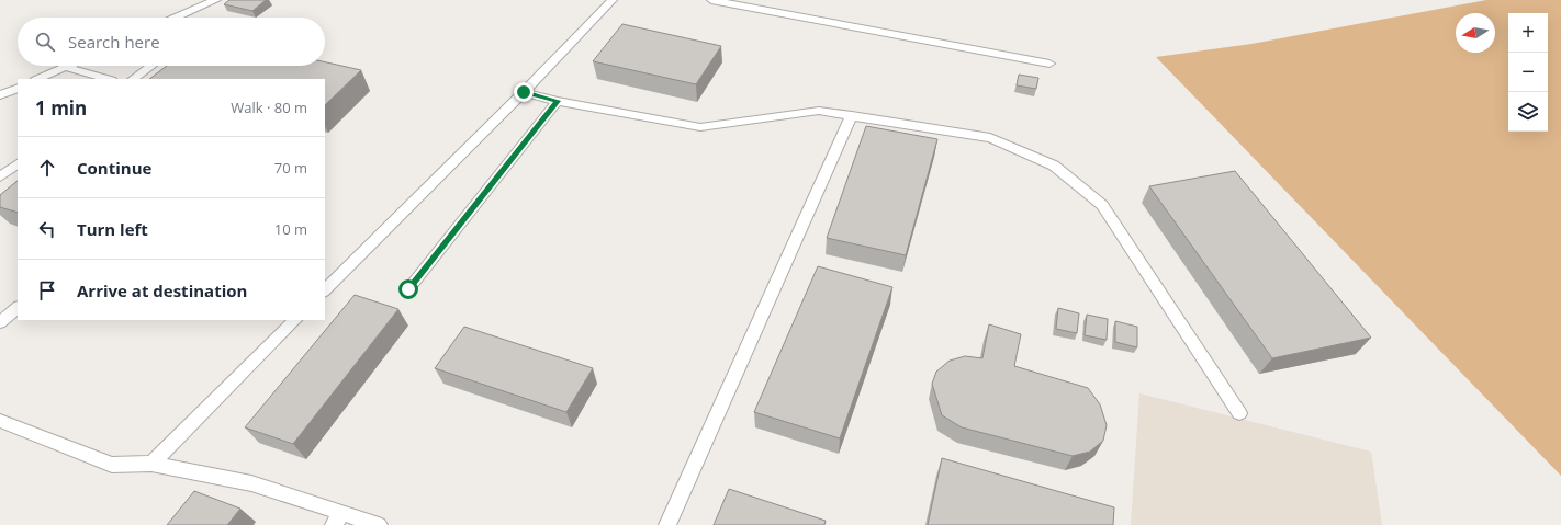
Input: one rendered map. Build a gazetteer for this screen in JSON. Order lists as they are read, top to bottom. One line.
{"north":"left","page":{"map_buttons":["+","−"],"search":"Search here","heading":["1 min","Walk · 80 m"],"list":[["Continue","70 m"],["Turn left","10 m"],"Arrive at destination"]}}
